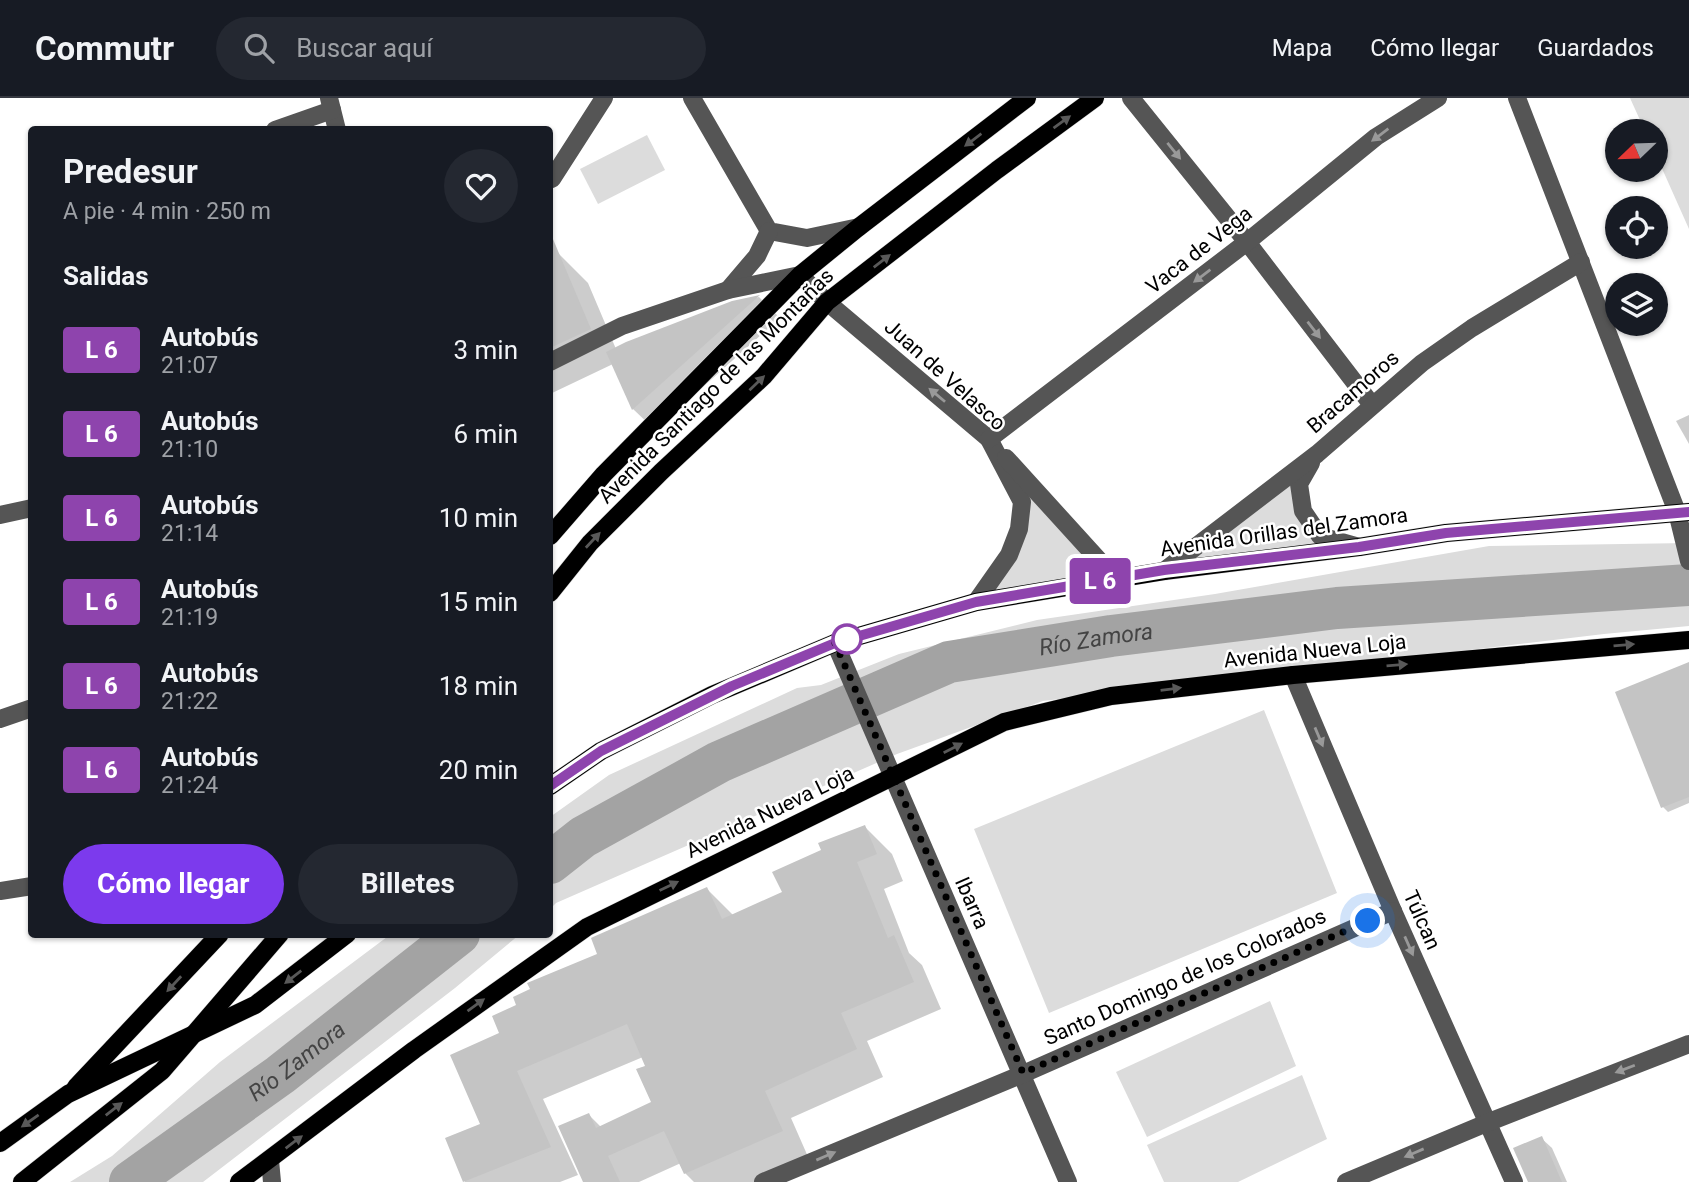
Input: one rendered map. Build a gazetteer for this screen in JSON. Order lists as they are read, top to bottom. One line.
{"streets":{"main road":["Avenida Santiago de las Montañas","Avenida Orillas del Zamora","Avenida Nueva Loja"],"street":["Vaca de Vega","Juan de Velasco","Bracamoros","Ibarra","Túlcan","Santo Domingo de los Colorados"]},"crossings":[["Vaca de Vega","Juan de Velasco"],["Juan de Velasco","Avenida Santiago de las Montañas"],["Juan de Velasco","Avenida Orillas del Zamora"],["Bracamoros","Avenida Orillas del Zamora"],["Avenida Orillas del Zamora","Ibarra"],["Avenida Nueva Loja","Ibarra"],["Avenida Nueva Loja","Túlcan"],["Ibarra","Santo Domingo de los Colorados"],["Túlcan","Santo Domingo de los Colorados"]],"one_way":["Vaca de Vega","Juan de Velasco","Avenida Nueva Loja","Túlcan","Santo Domingo de los Colorados"],"water":["Río Zamora"],"north":"bottom left","page":{"header":"Commutr","search":"Buscar aquí","nav":["Mapa","Cómo llegar","Guardados"],"on_map":"L 6","heading":[["Predesur","A pie · 4 min · 250 m"],"Salidas"],"list":[{"mark":"L 6","name":"Autobús","note":"21:07","value":"3 min"},{"mark":"L 6","name":"Autobús","note":"21:10","value":"6 min"},{"mark":"L 6","name":"Autobús","note":"21:14","value":"10 min"},{"mark":"L 6","name":"Autobús","note":"21:19","value":"15 min"},{"mark":"L 6","name":"Autobús","note":"21:22","value":"18 min"},{"mark":"L 6","name":"Autobús","note":"21:24","value":"20 min"}],"buttons":["Cómo llegar","Billetes"]}}
